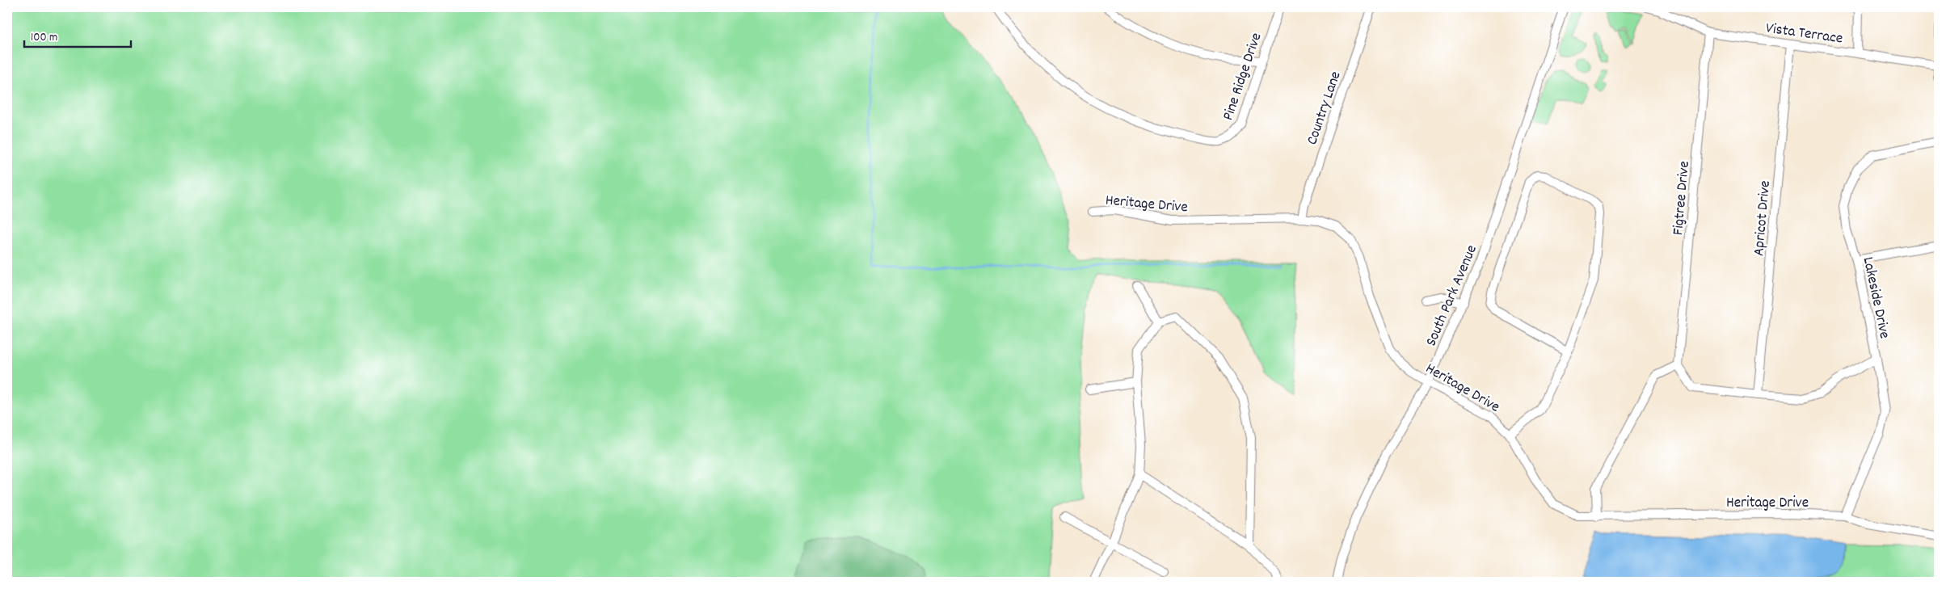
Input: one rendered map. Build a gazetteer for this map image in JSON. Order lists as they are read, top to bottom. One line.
{"streets":{"street":["Vista Terrace","Pine Ridge Drive","Country Lane","Figtree Drive","Heritage Drive","Apricot Drive","South Park Avenue","Lakeside Drive"]},"crossings":[["Vista Terrace","Figtree Drive"],["Vista Terrace","Apricot Drive"],["Country Lane","Heritage Drive"],["Heritage Drive","South Park Avenue"],["Heritage Drive","Lakeside Drive"]],"scale_bar":"100 m"}
